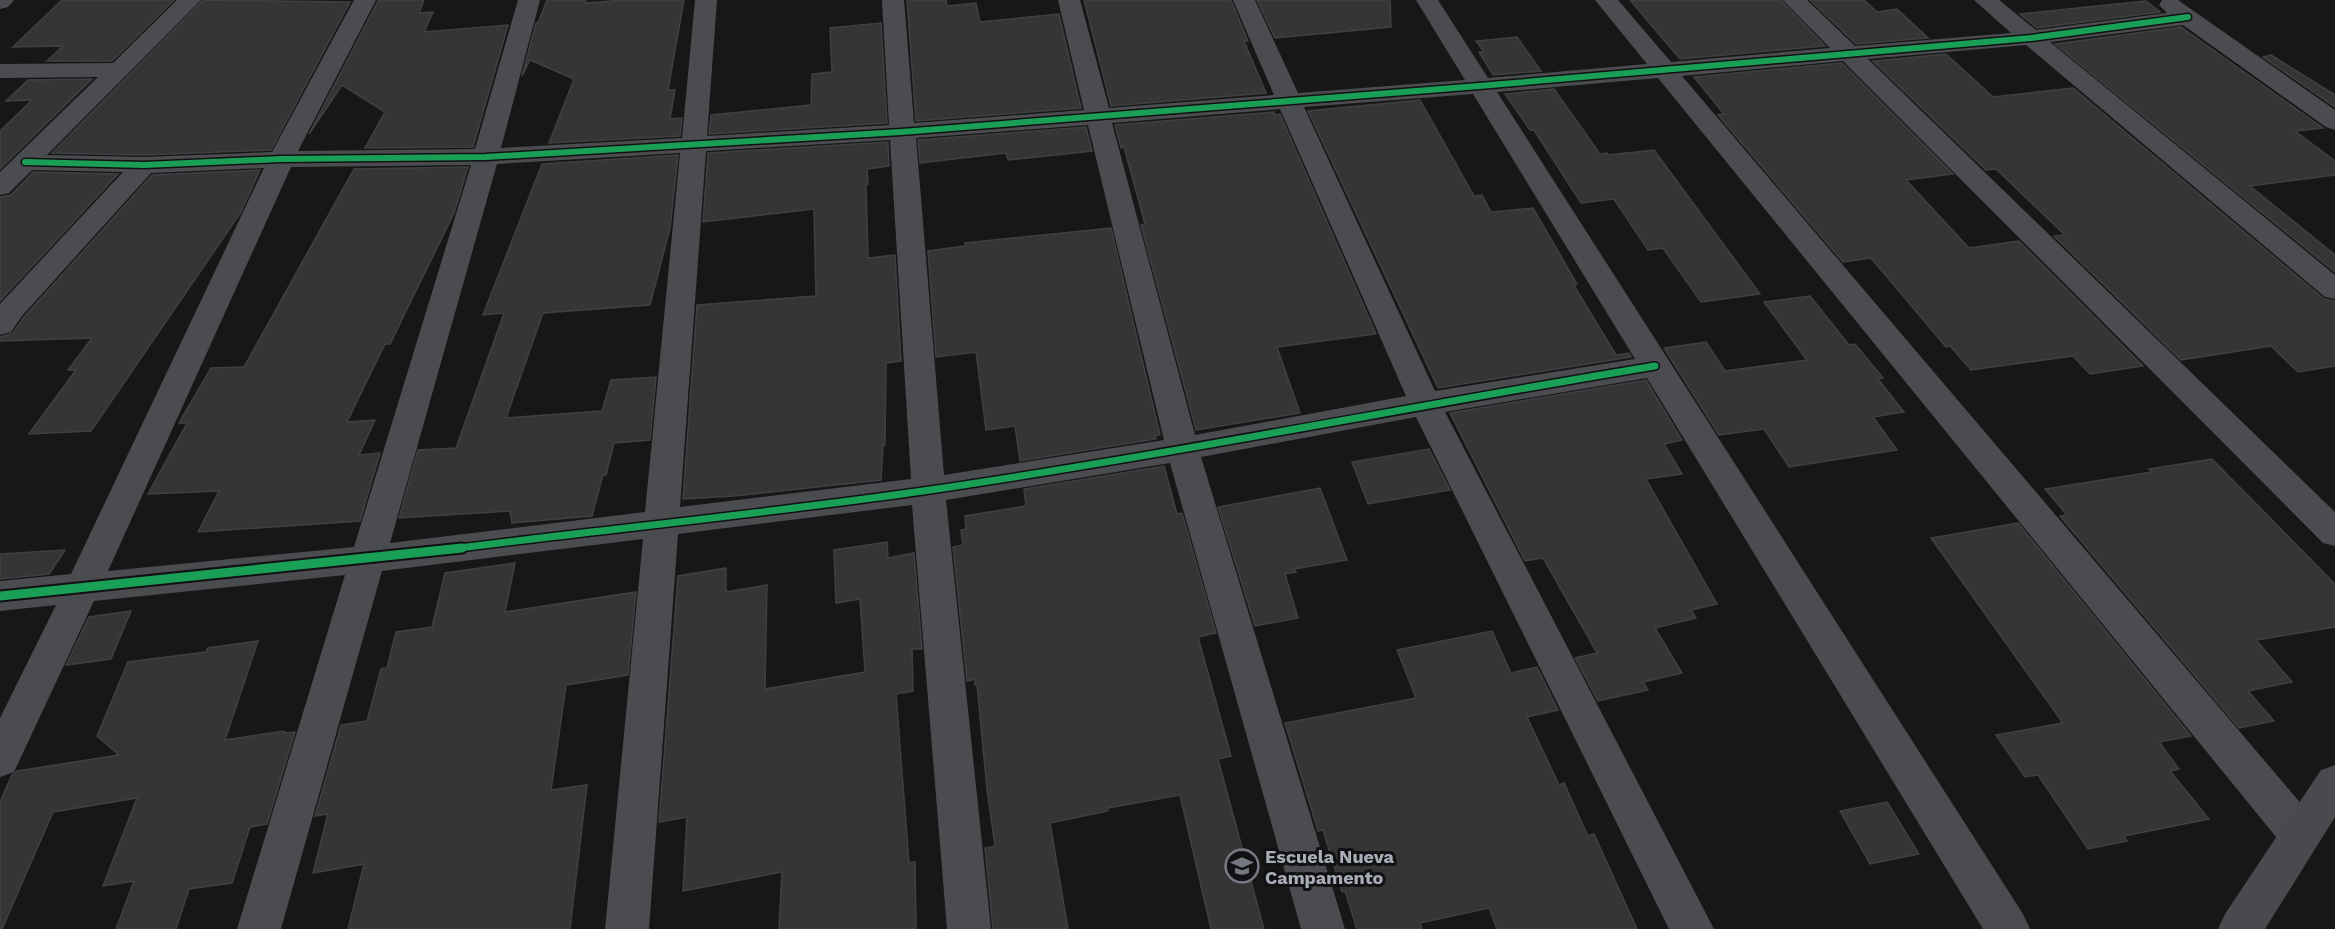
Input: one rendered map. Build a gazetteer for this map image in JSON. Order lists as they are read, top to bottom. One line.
{"places":{"school or university":["Escuela Nueva Campamento"]}}
